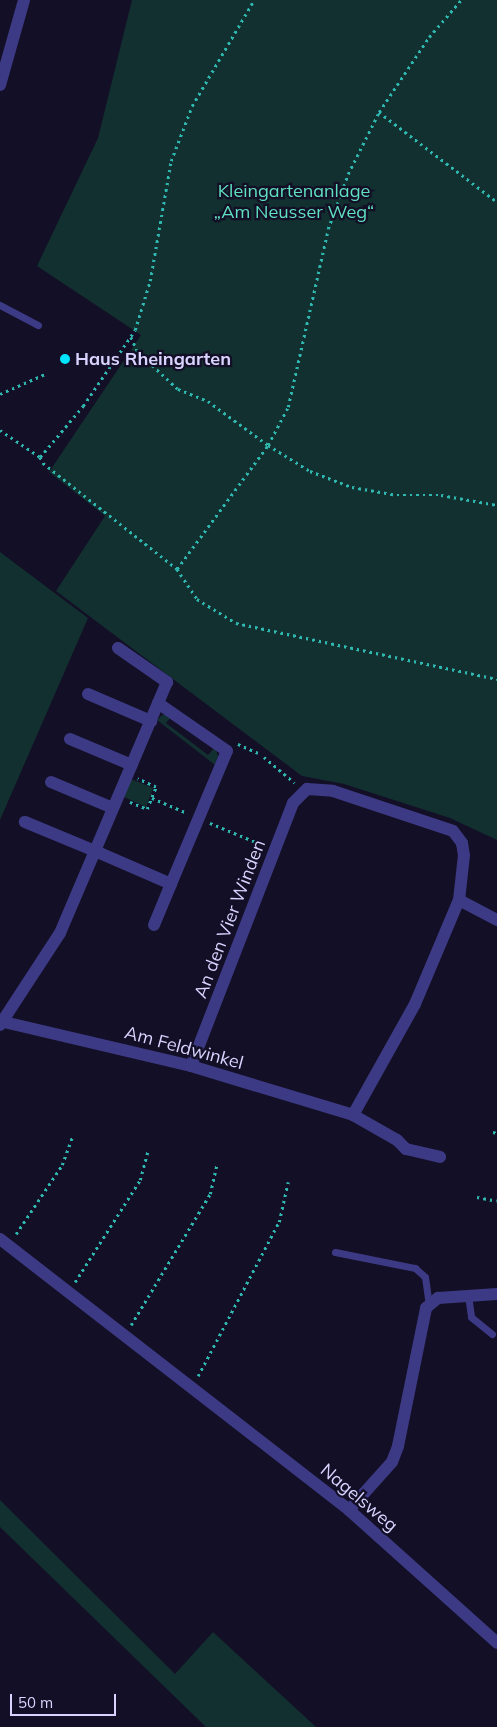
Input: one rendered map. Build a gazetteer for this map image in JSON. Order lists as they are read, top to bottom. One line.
{"streets":{"street":["An den Vier Winden","Am Feldwinkel","Nagelsweg"]},"crossings":[["An den Vier Winden","Am Feldwinkel"]],"parks":["Kleingartenanlage „Am Neusser Weg“"],"places":["Haus Rheingarten"],"scale_bar":"50 m"}
